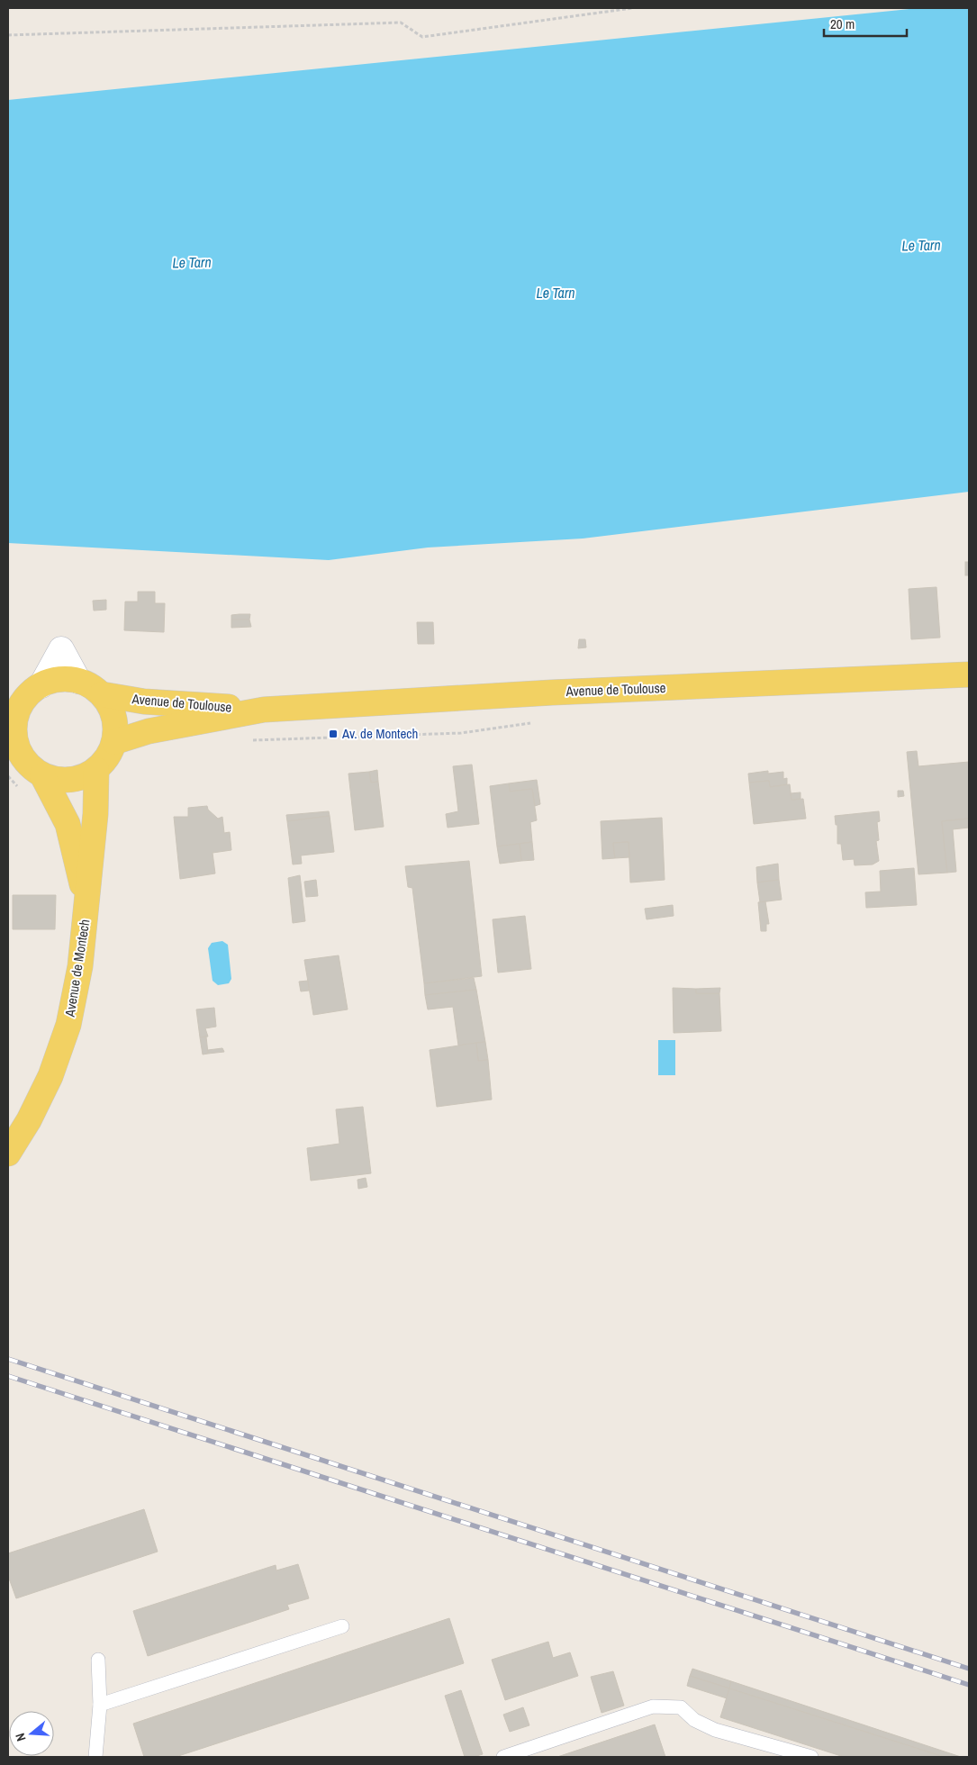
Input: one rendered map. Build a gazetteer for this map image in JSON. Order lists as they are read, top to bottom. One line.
{"streets":{"main road":["Avenue de Toulouse","Avenue de Montech"]},"crossings":[["Avenue de Toulouse","Avenue de Montech"]],"water":["Le Tarn"],"places":{"transit":["Av. de Montech"]},"scale_bar":"20 m","north":"left"}
